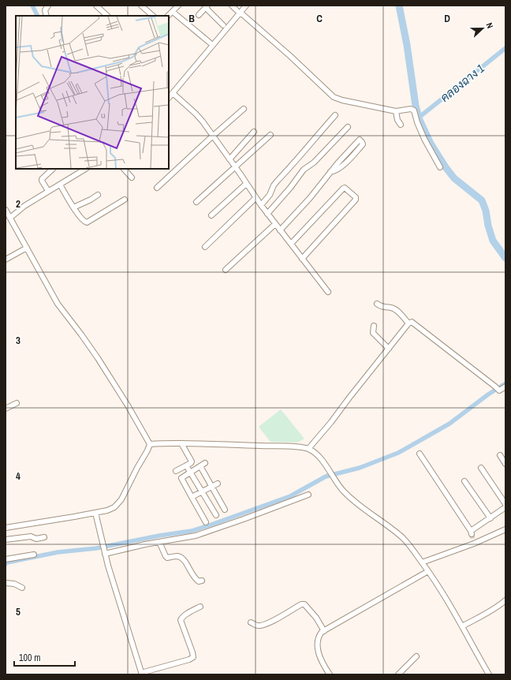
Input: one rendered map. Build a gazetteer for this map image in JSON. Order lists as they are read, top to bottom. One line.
{"water":["คลองฉาง 1"],"scale_bar":"100 m","north":"right","grid":{"columns":["B","C","D"],"rows":["2","3","4","5"]}}
